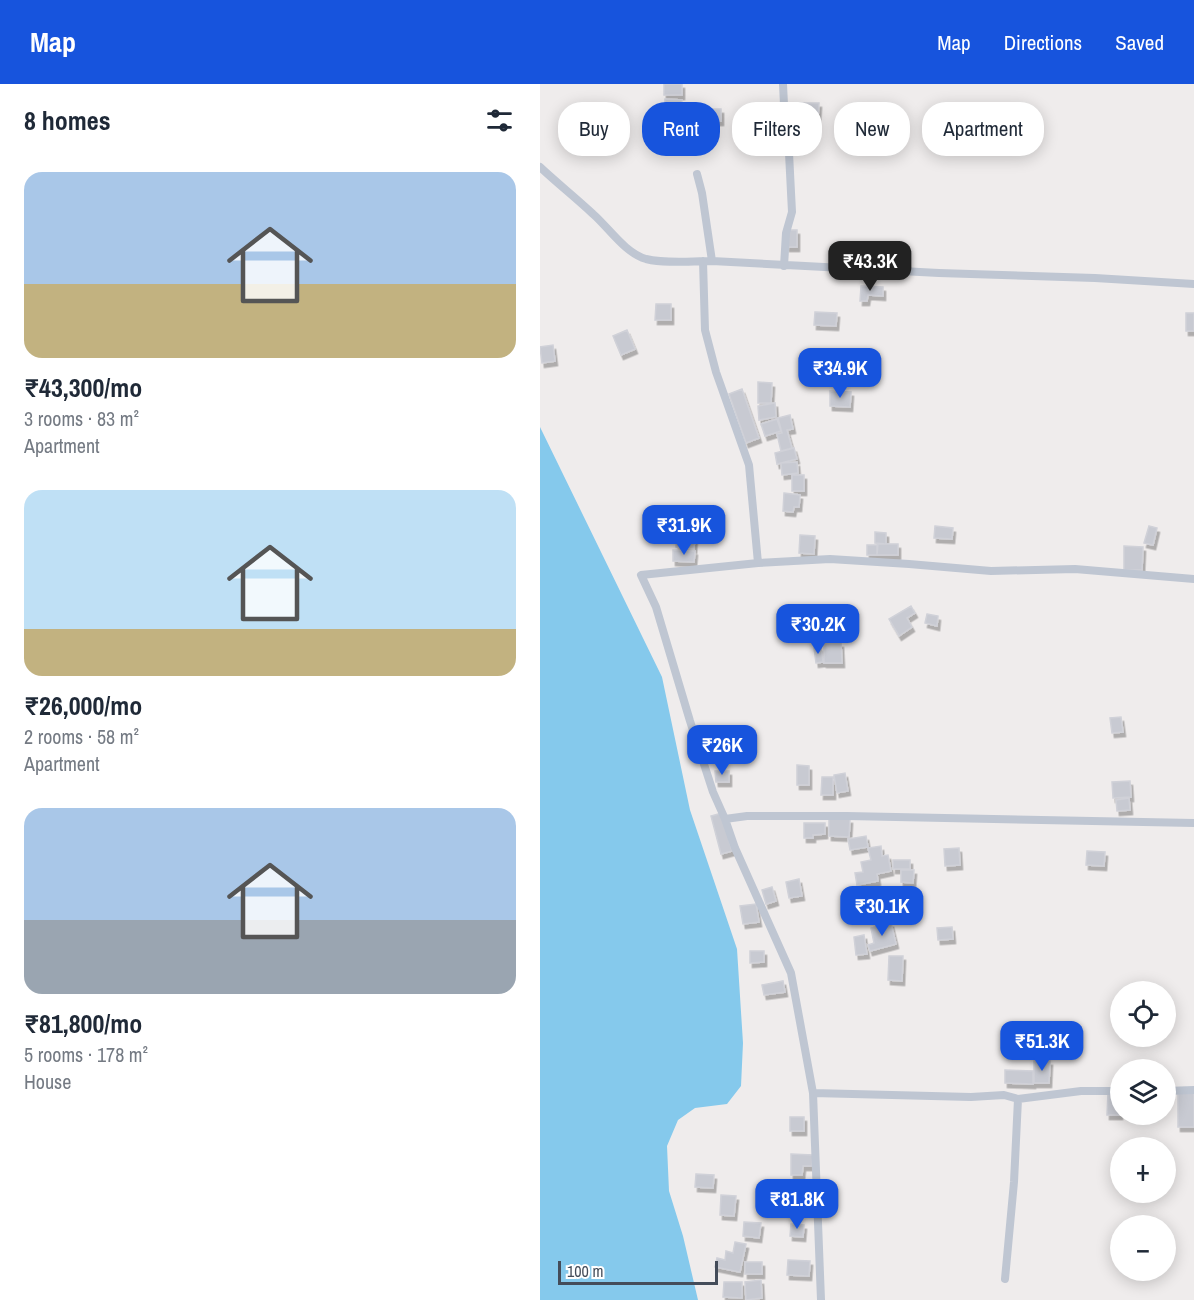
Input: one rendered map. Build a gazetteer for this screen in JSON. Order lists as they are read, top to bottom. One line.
{"scale_bar":"100 m","page":{"header":"Map","nav":["Map","Directions","Saved"],"heading":"8 homes","chip":["Buy","Rent","Filters","New","Apartment"],"list":[{"name":"₹43,300/mo","note":"3 rooms · 83 m² · Apartment"},{"name":"₹26,000/mo","note":"2 rooms · 58 m² · Apartment"},{"name":"₹81,800/mo","note":"5 rooms · 178 m² · House"}],"price":["₹43.3K","₹34.9K","₹31.9K","₹30.2K","₹26K","₹30.1K","₹51.3K","₹81.8K"],"map_buttons":["+","−"],"scale":"100 m"}}
